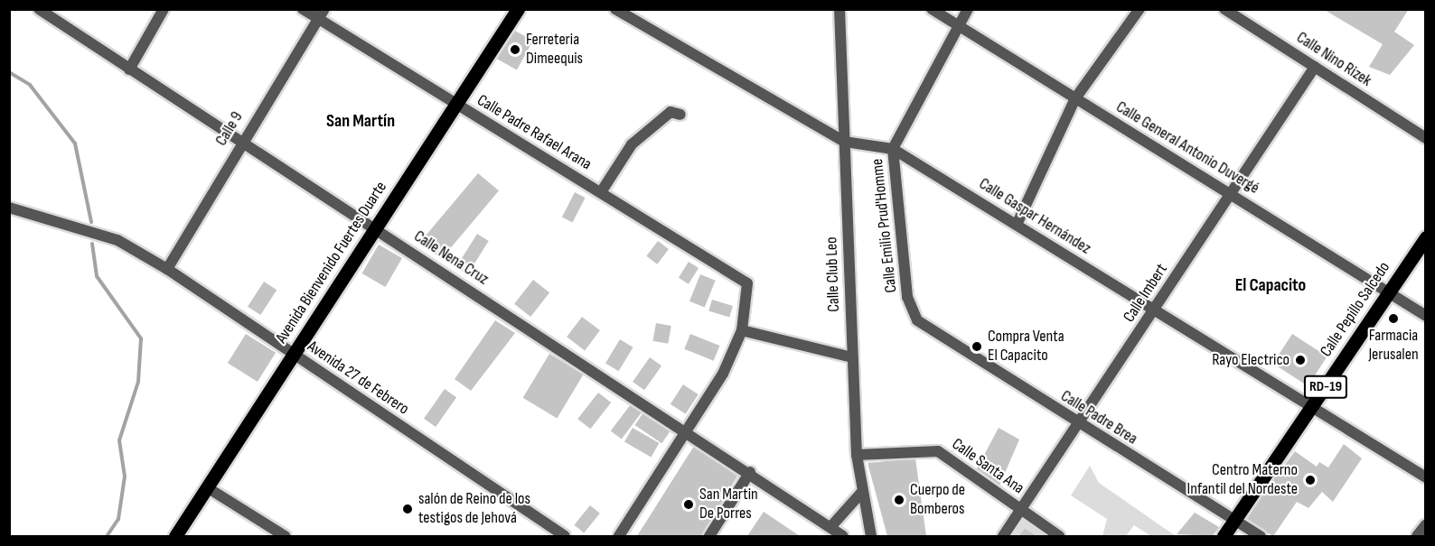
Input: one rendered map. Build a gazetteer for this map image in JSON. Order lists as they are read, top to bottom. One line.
{"streets":{"main road":["Avenida Bienvenido Fuertes Duarte","Calle Pepillo Salcedo","RD-19"],"street":["Calle Nino Rizek","Calle 9","Calle Padre Rafael Arana","Calle General Antonio Duvergé","Calle Gaspar Hernández","Calle Emilio Prud'Homme","Calle Nena Cruz","Calle Club Leo","Calle Imbert","Avenida 27 de Febrero","Calle Padre Brea","Calle Santa Ana"]},"crossings":[["Calle Nino Rizek","Calle Imbert"],["Calle 9","Calle Padre Rafael Arana"],["Calle 9","Calle Nena Cruz"],["Calle 9","Avenida 27 de Febrero"],["Calle Padre Rafael Arana","Avenida Bienvenido Fuertes Duarte"],["Calle General Antonio Duvergé","Calle Emilio Prud'Homme"],["Calle General Antonio Duvergé","Calle Imbert"],["Calle General Antonio Duvergé","Calle Pepillo Salcedo"],["Calle Gaspar Hernández","Calle Emilio Prud'Homme"],["Calle Gaspar Hernández","Calle Club Leo"],["Calle Gaspar Hernández","Calle Imbert"],["Calle Gaspar Hernández","Calle Pepillo Salcedo"],["Calle Emilio Prud'Homme","Calle Padre Brea"],["Calle Nena Cruz","Avenida Bienvenido Fuertes Duarte"],["Avenida Bienvenido Fuertes Duarte","Avenida 27 de Febrero"],["Calle Club Leo","Calle Santa Ana"],["Calle Imbert","Calle Padre Brea"],["Calle Imbert","Calle Santa Ana"],["Calle Pepillo Salcedo","Calle Padre Brea"]],"districts":["San Martín","El Capacito"],"places":["Ferreteria Dimeequis","Farmacia Jerusalen","Compra Venta El Capacito","Rayo Electrico","Centro Materno Infantil del Nordeste","Cuerpo de Bomberos","San Martin De Porres","salón de Reino de los testigos de Jehová"]}
